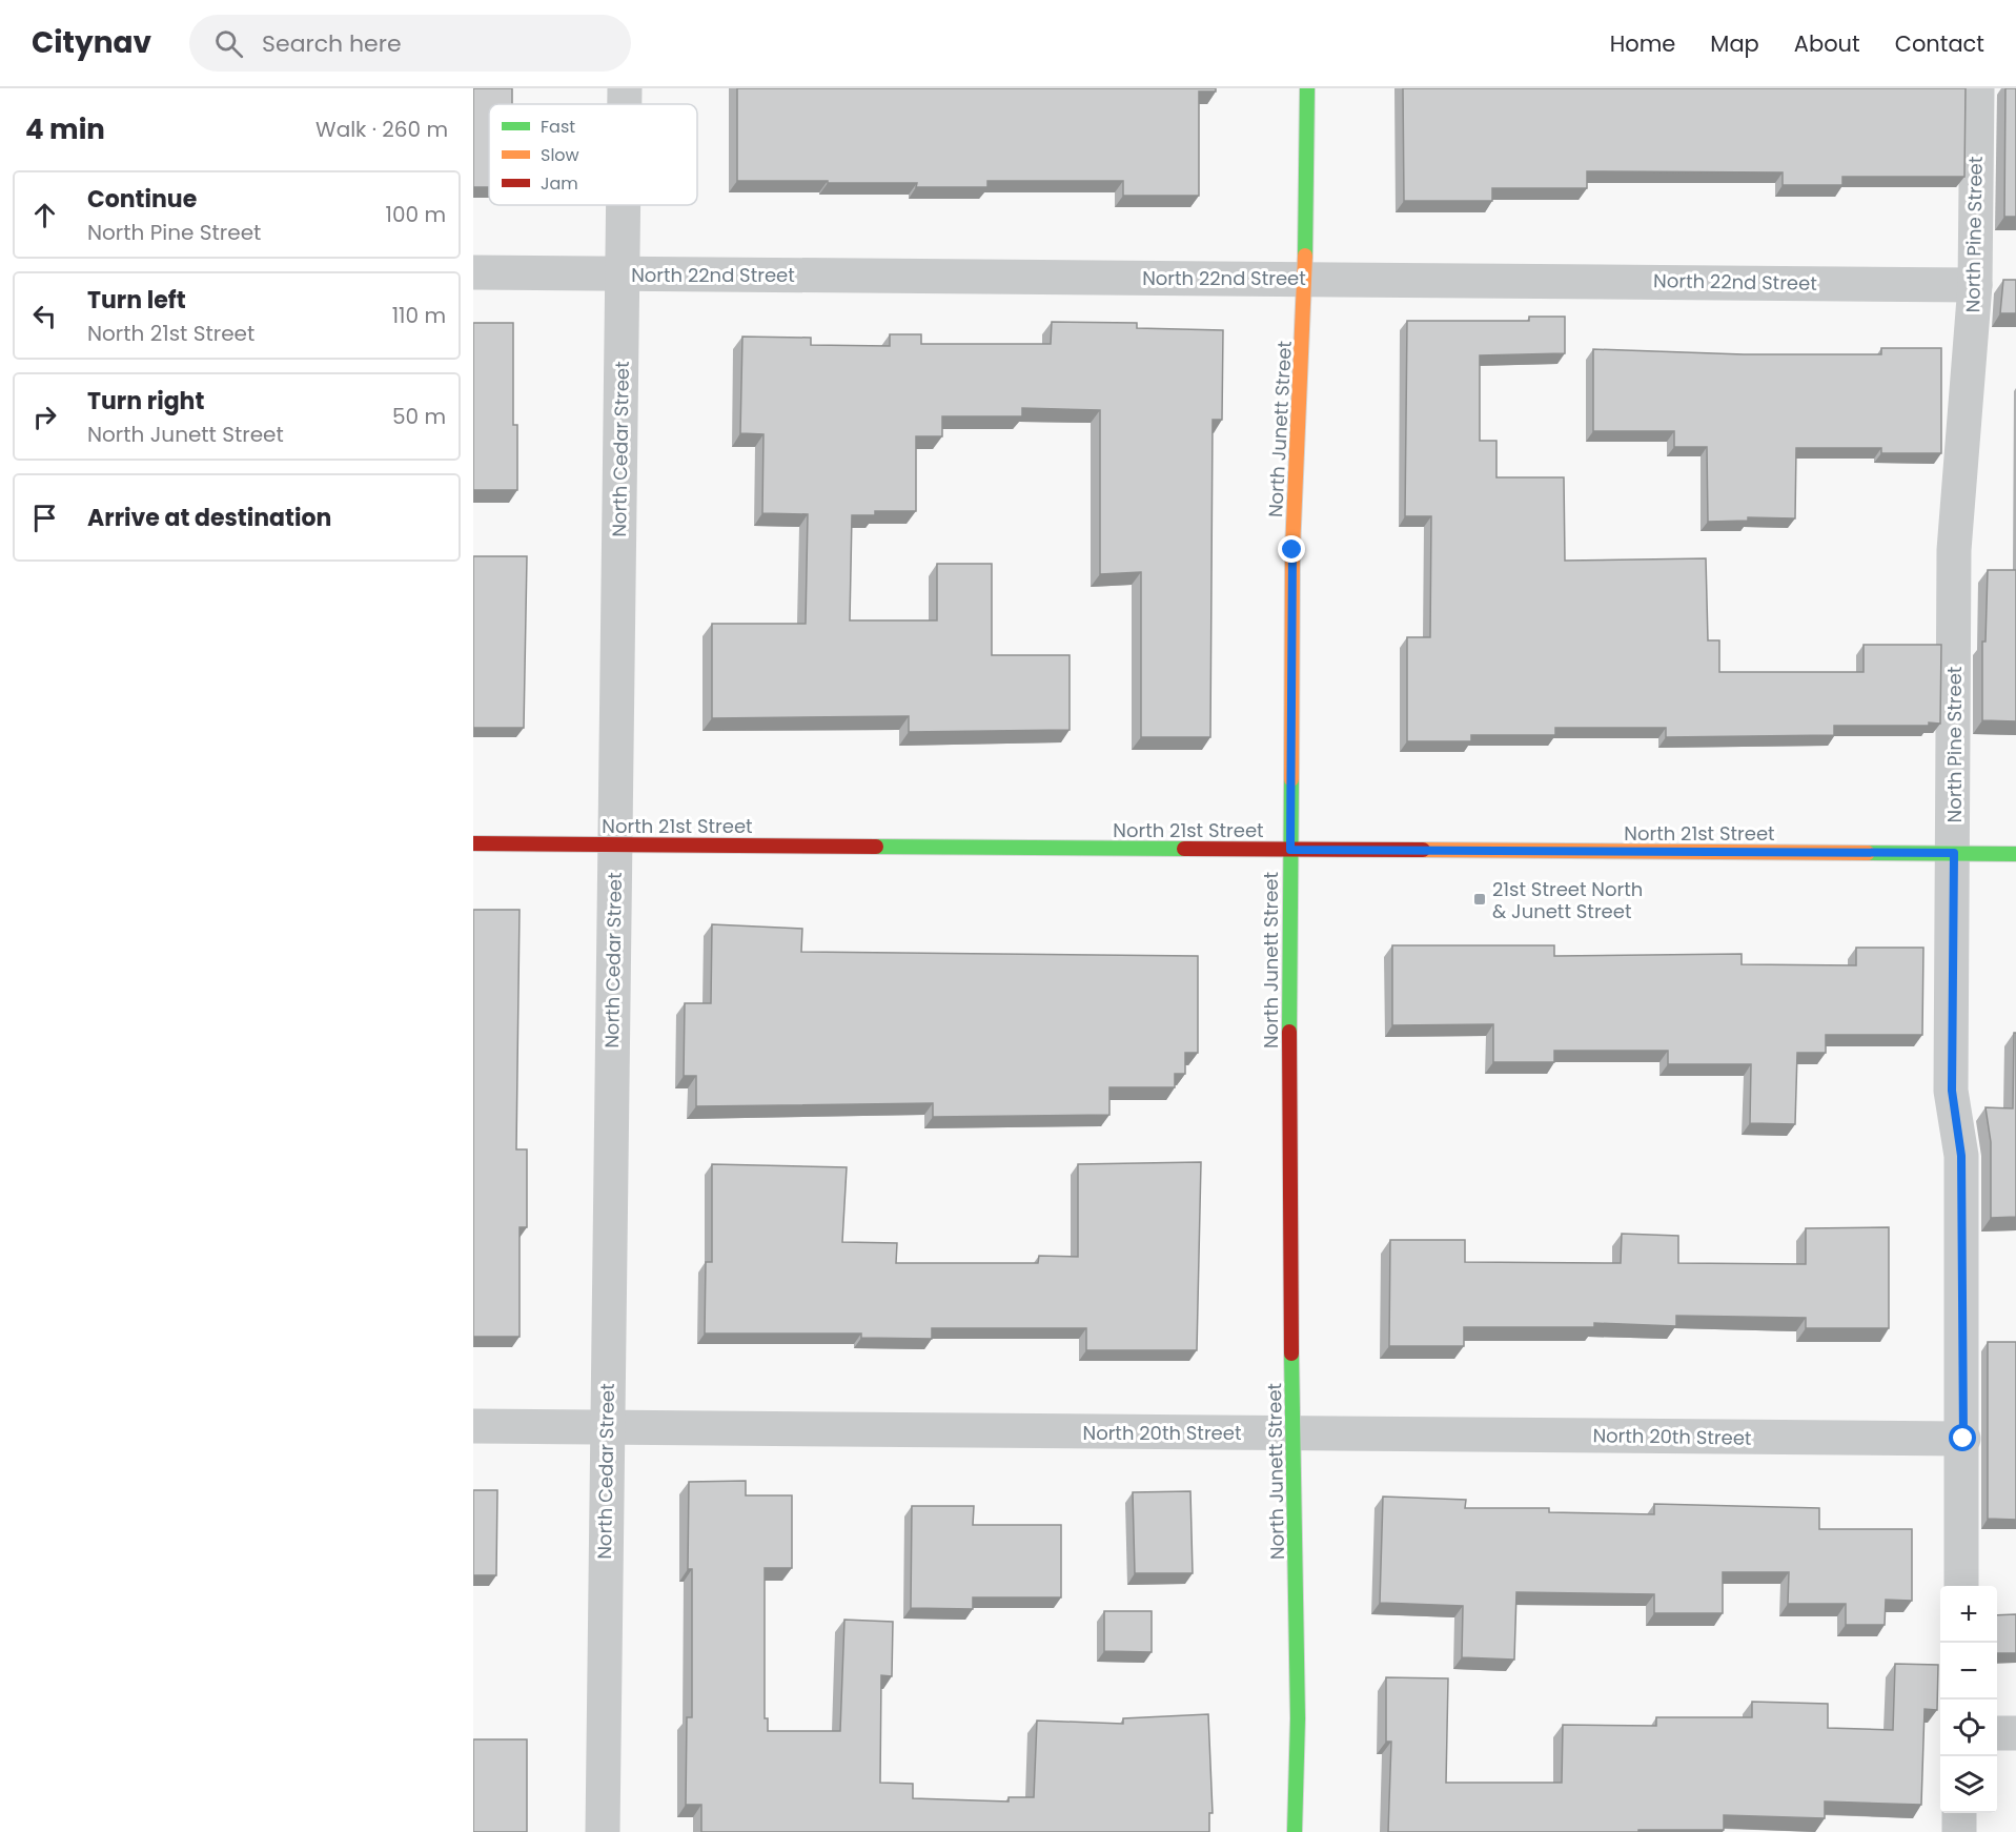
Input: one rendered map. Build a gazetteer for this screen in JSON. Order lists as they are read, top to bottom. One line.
{"streets":{"street":["North Pine Street","North 22nd Street","North Junett Street","North Cedar Street","North 21st Street","North 20th Street"]},"crossings":[["North Pine Street","North 22nd Street"],["North Pine Street","North 21st Street"],["North Pine Street","North 20th Street"],["North 22nd Street","North Junett Street"],["North 22nd Street","North Cedar Street"],["North Junett Street","North 21st Street"],["North Junett Street","North 20th Street"],["North Cedar Street","North 21st Street"],["North Cedar Street","North 20th Street"]],"places":{"transit":["21st Street North & Junett Street"]},"legend":["Fast","Slow","Jam"],"page":{"header":"Citynav","search":"Search here","nav":["Home","Map","About","Contact"],"heading":["4 min","Walk · 260 m"],"list":[["Continue","North Pine Street","100 m"],["Turn left","North 21st Street","110 m"],["Turn right","North Junett Street","50 m"],"Arrive at destination"],"map_buttons":["+","−"]}}
